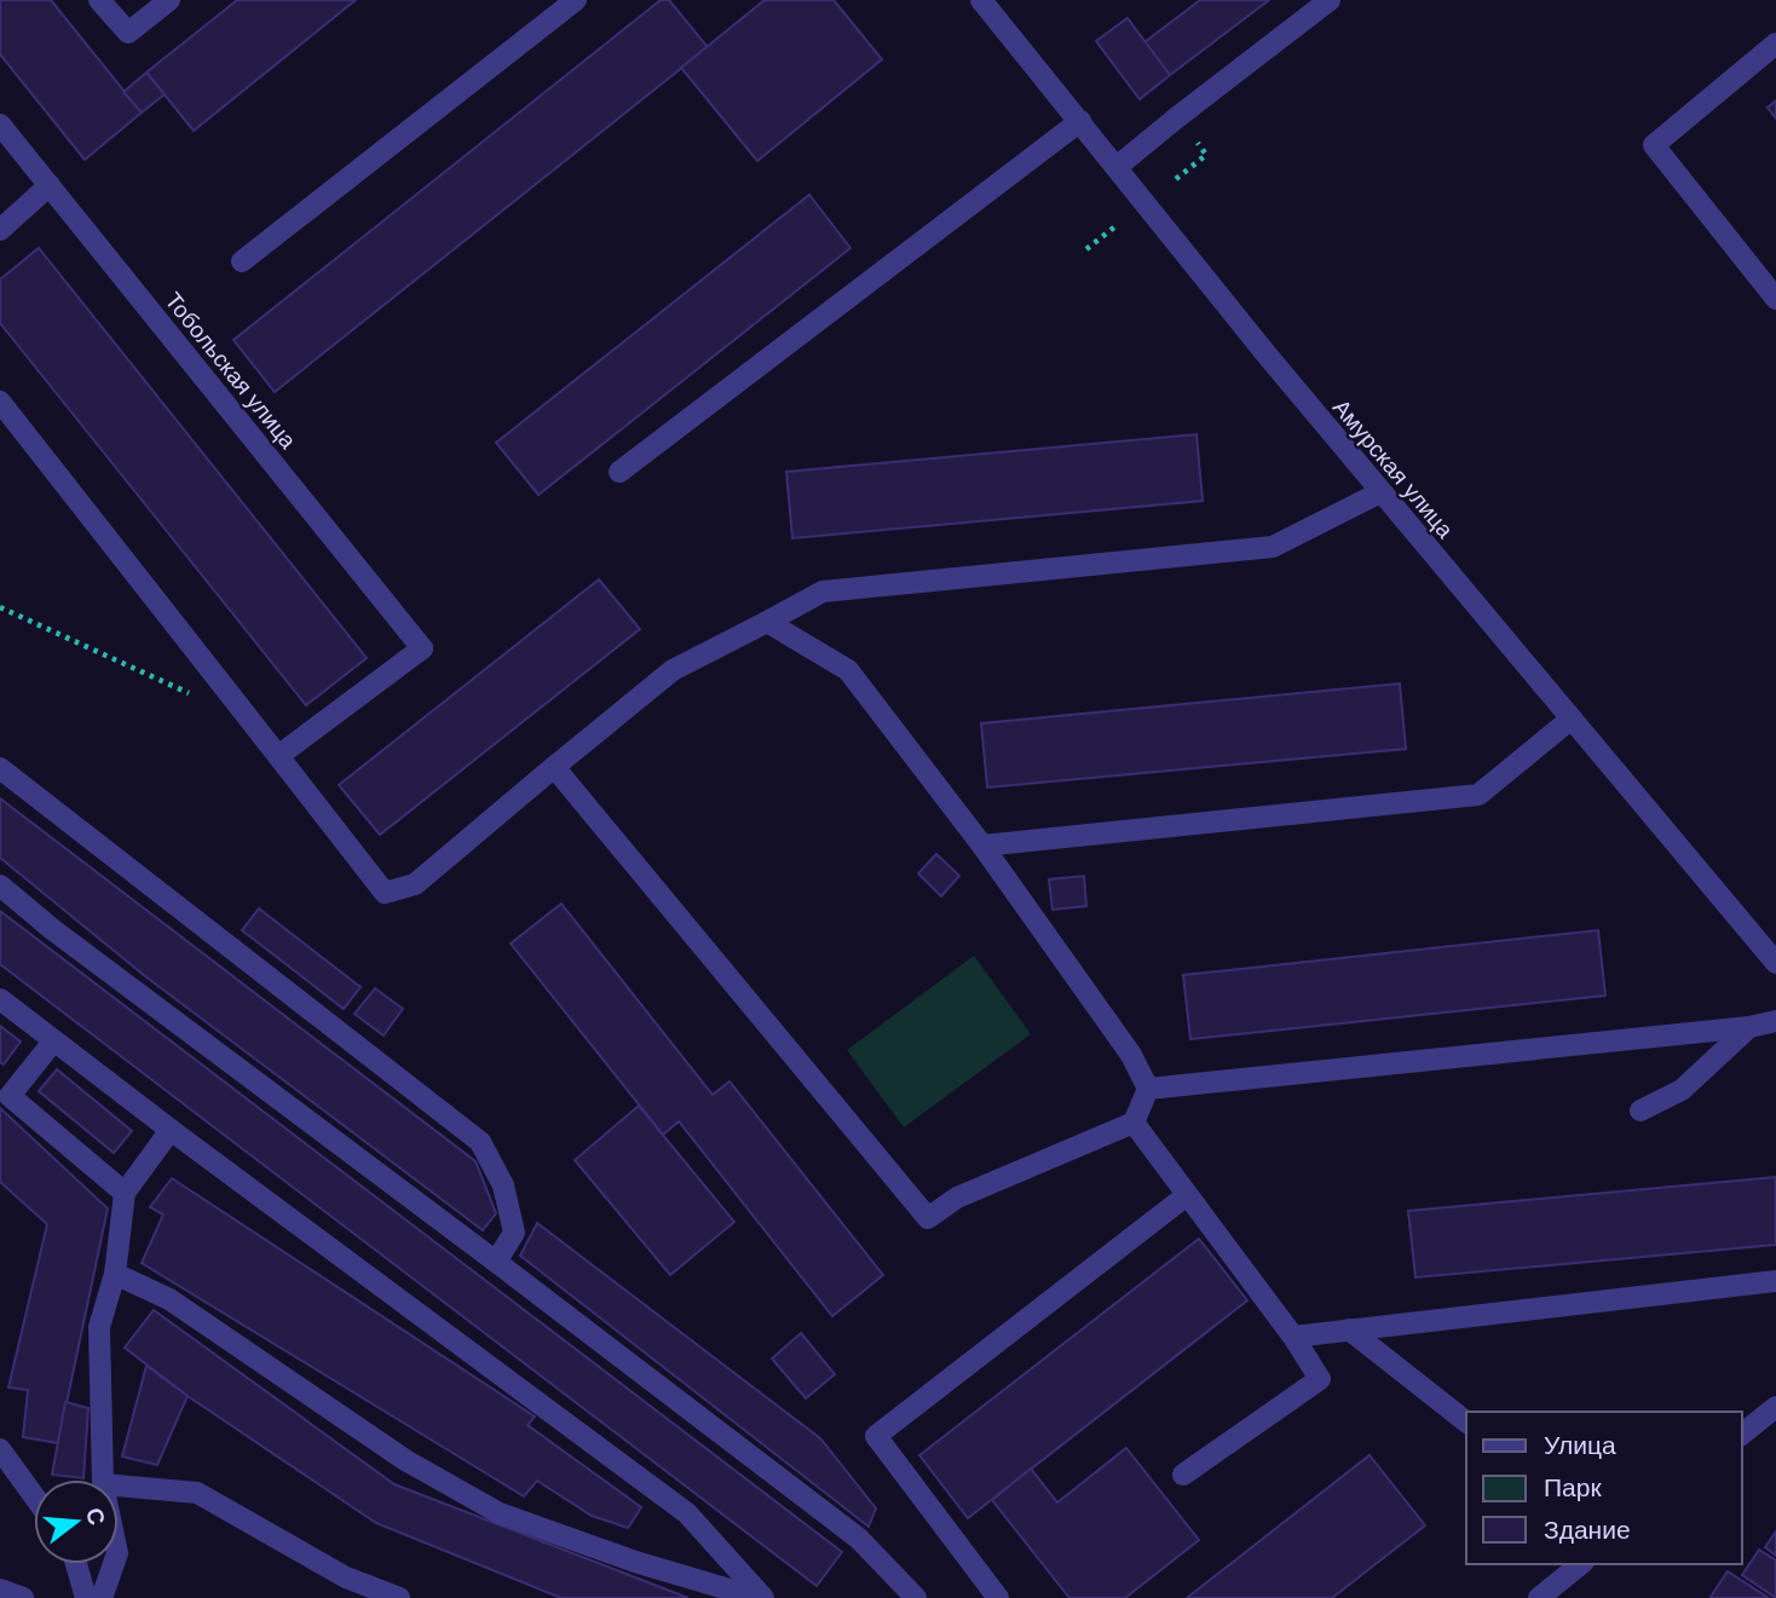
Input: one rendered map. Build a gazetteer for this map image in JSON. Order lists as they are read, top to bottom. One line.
{"streets":{"street":["Тобольская улица","Амурская улица"]},"legend":["Улица","Парк","Здание"],"north":"right"}
